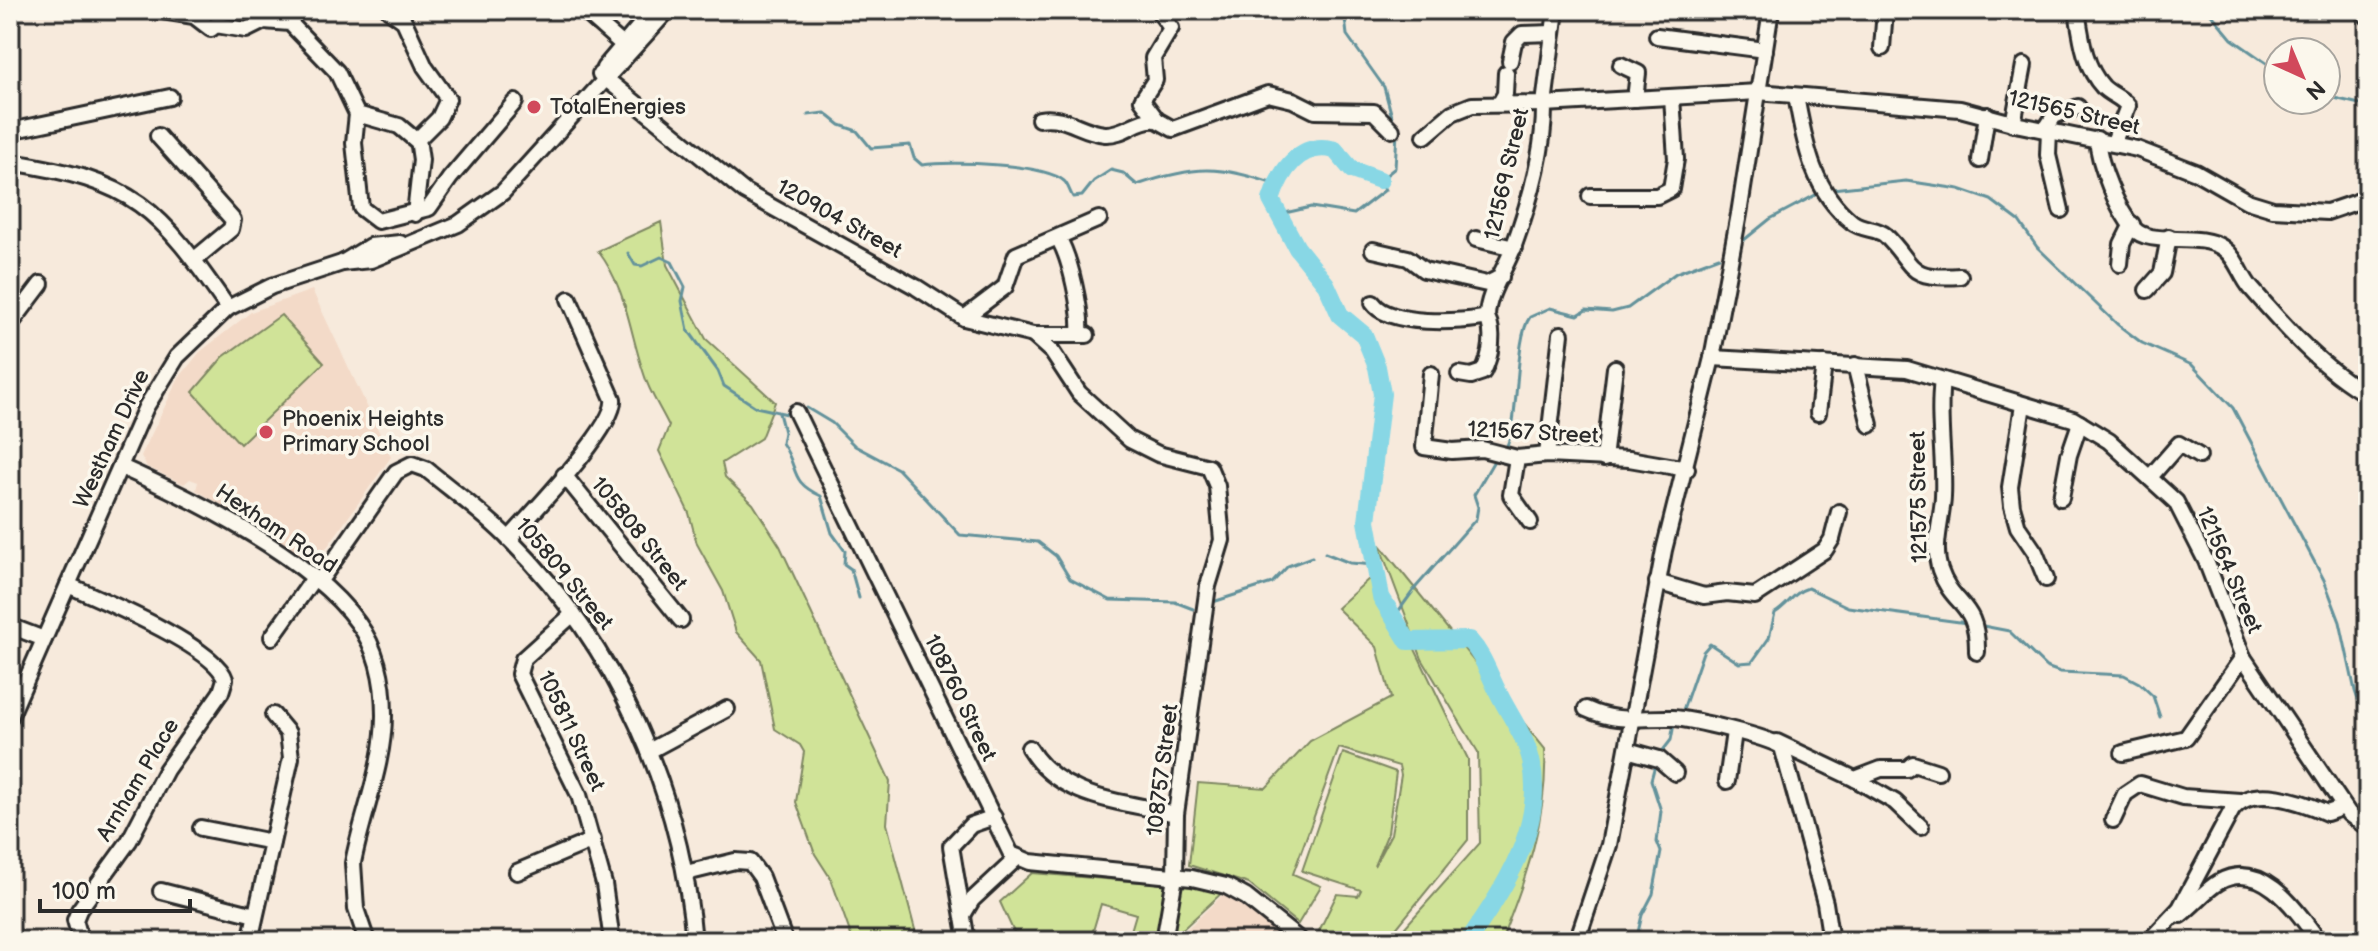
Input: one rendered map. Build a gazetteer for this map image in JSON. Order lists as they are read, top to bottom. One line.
{"streets":{"street":["121565 Street","121569 Street","120904 Street","121567 Street","Westham Drive","121575 Street","Hexham Road","105808 Street","121564 Street","105809 Street","108760 Street","105811 Street","108757 Street","Arnham Place"]},"crossings":[["121565 Street","121569 Street"],["120904 Street","Westham Drive"],["120904 Street","108757 Street"],["Westham Drive","Hexham Road"],["Westham Drive","Arnham Place"],["121575 Street","121564 Street"],["Hexham Road","105809 Street"],["105809 Street","105811 Street"]],"places":["TotalEnergies","Phoenix Heights Primary School"],"scale_bar":"100 m","north":"bottom right"}
